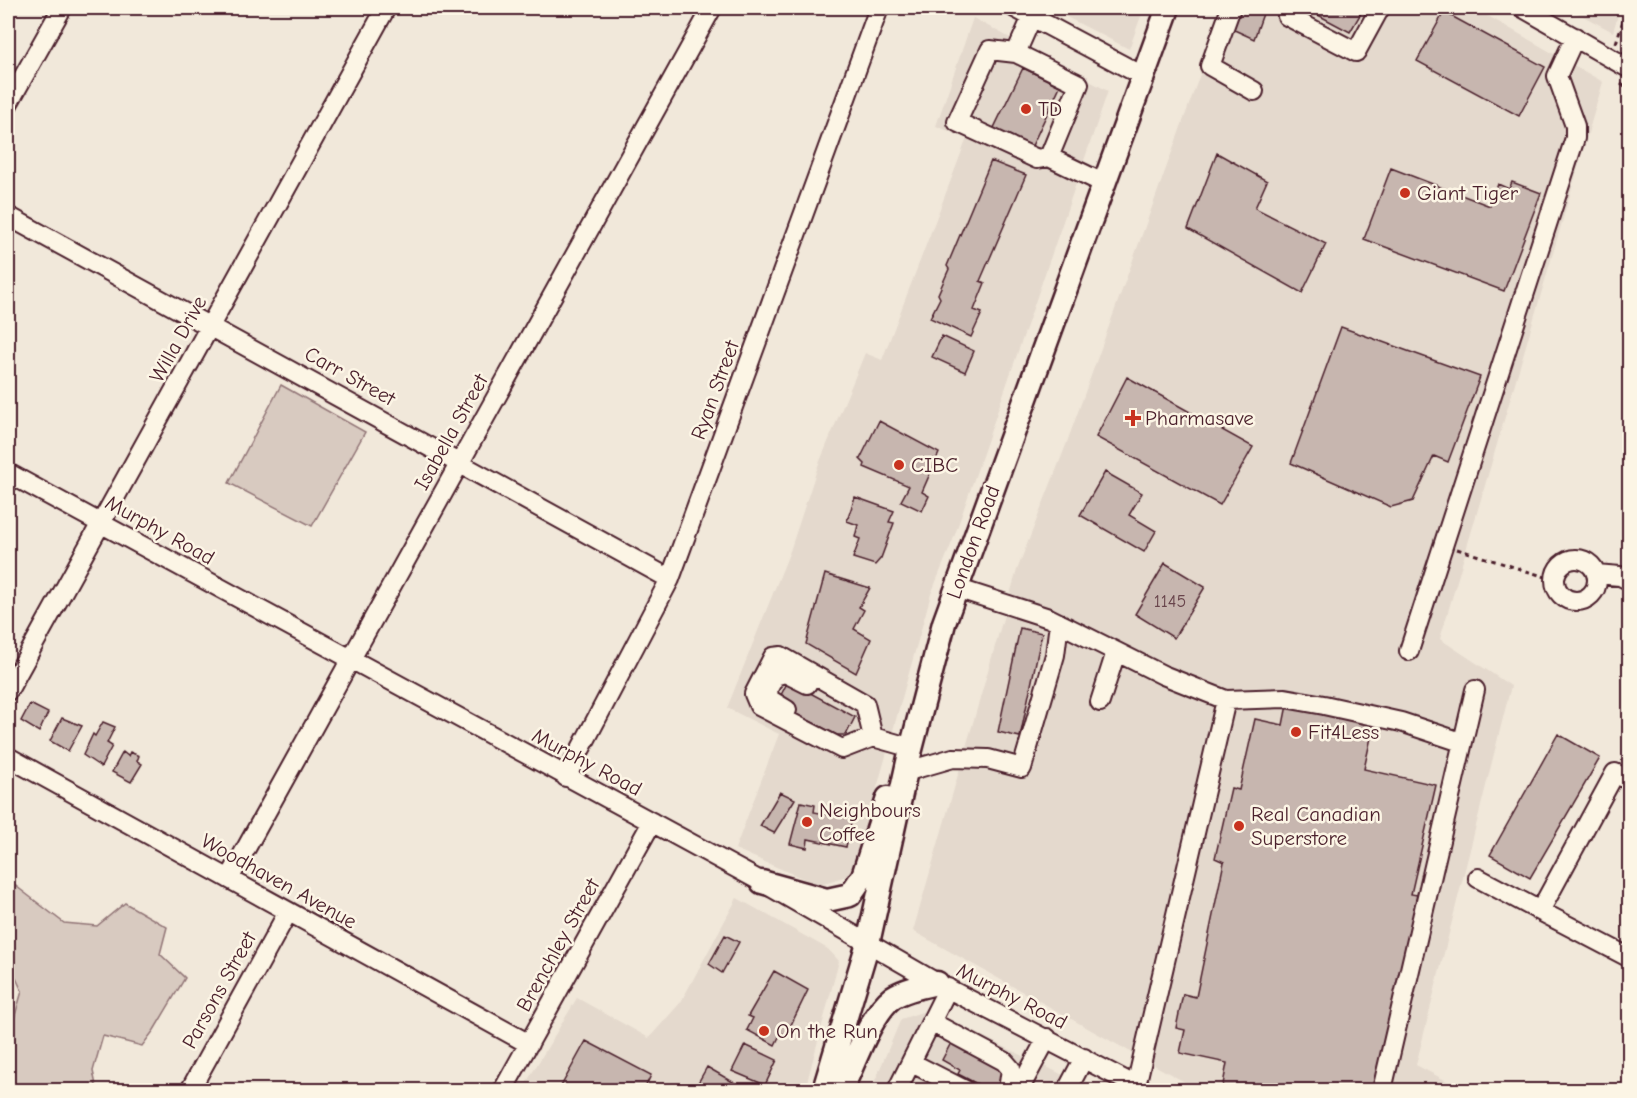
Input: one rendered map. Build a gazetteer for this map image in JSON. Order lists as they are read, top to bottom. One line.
{"streets":{"main road":["London Road"],"street":["Willa Drive","Carr Street","Ryan Street","Isabella Street","Murphy Road","Woodhaven Avenue","Brenchley Street","Parsons Street"]},"crossings":[["Willa Drive","Carr Street"],["Willa Drive","Murphy Road"],["Carr Street","Ryan Street"],["Carr Street","Isabella Street"],["Ryan Street","Murphy Road"],["Isabella Street","Murphy Road"],["Isabella Street","Woodhaven Avenue"],["Murphy Road","London Road"],["Murphy Road","Brenchley Street"],["Woodhaven Avenue","Brenchley Street"],["Woodhaven Avenue","Parsons Street"]],"places":{"other":["TD","Giant Tiger","CIBC","Fit4Less","Neighbours Coffee","Real Canadian Superstore","On the Run"],"health":["Pharmasave"]},"house_numbers":["1145"]}
